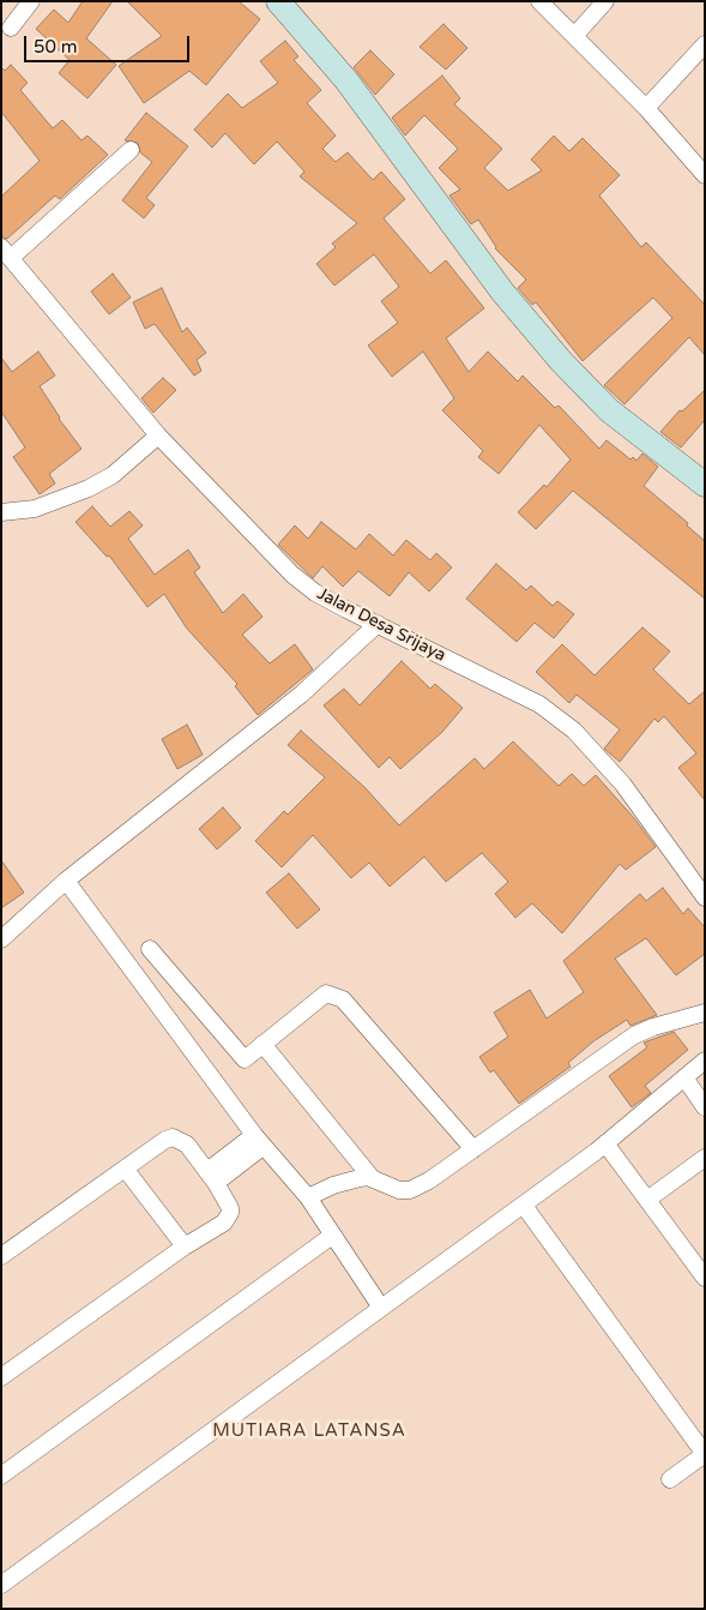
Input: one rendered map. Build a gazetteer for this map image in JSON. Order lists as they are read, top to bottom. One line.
{"streets":{"street":["Jalan Desa Srijaya"]},"districts":["MUTIARA LATANSA"],"scale_bar":"50 m"}
